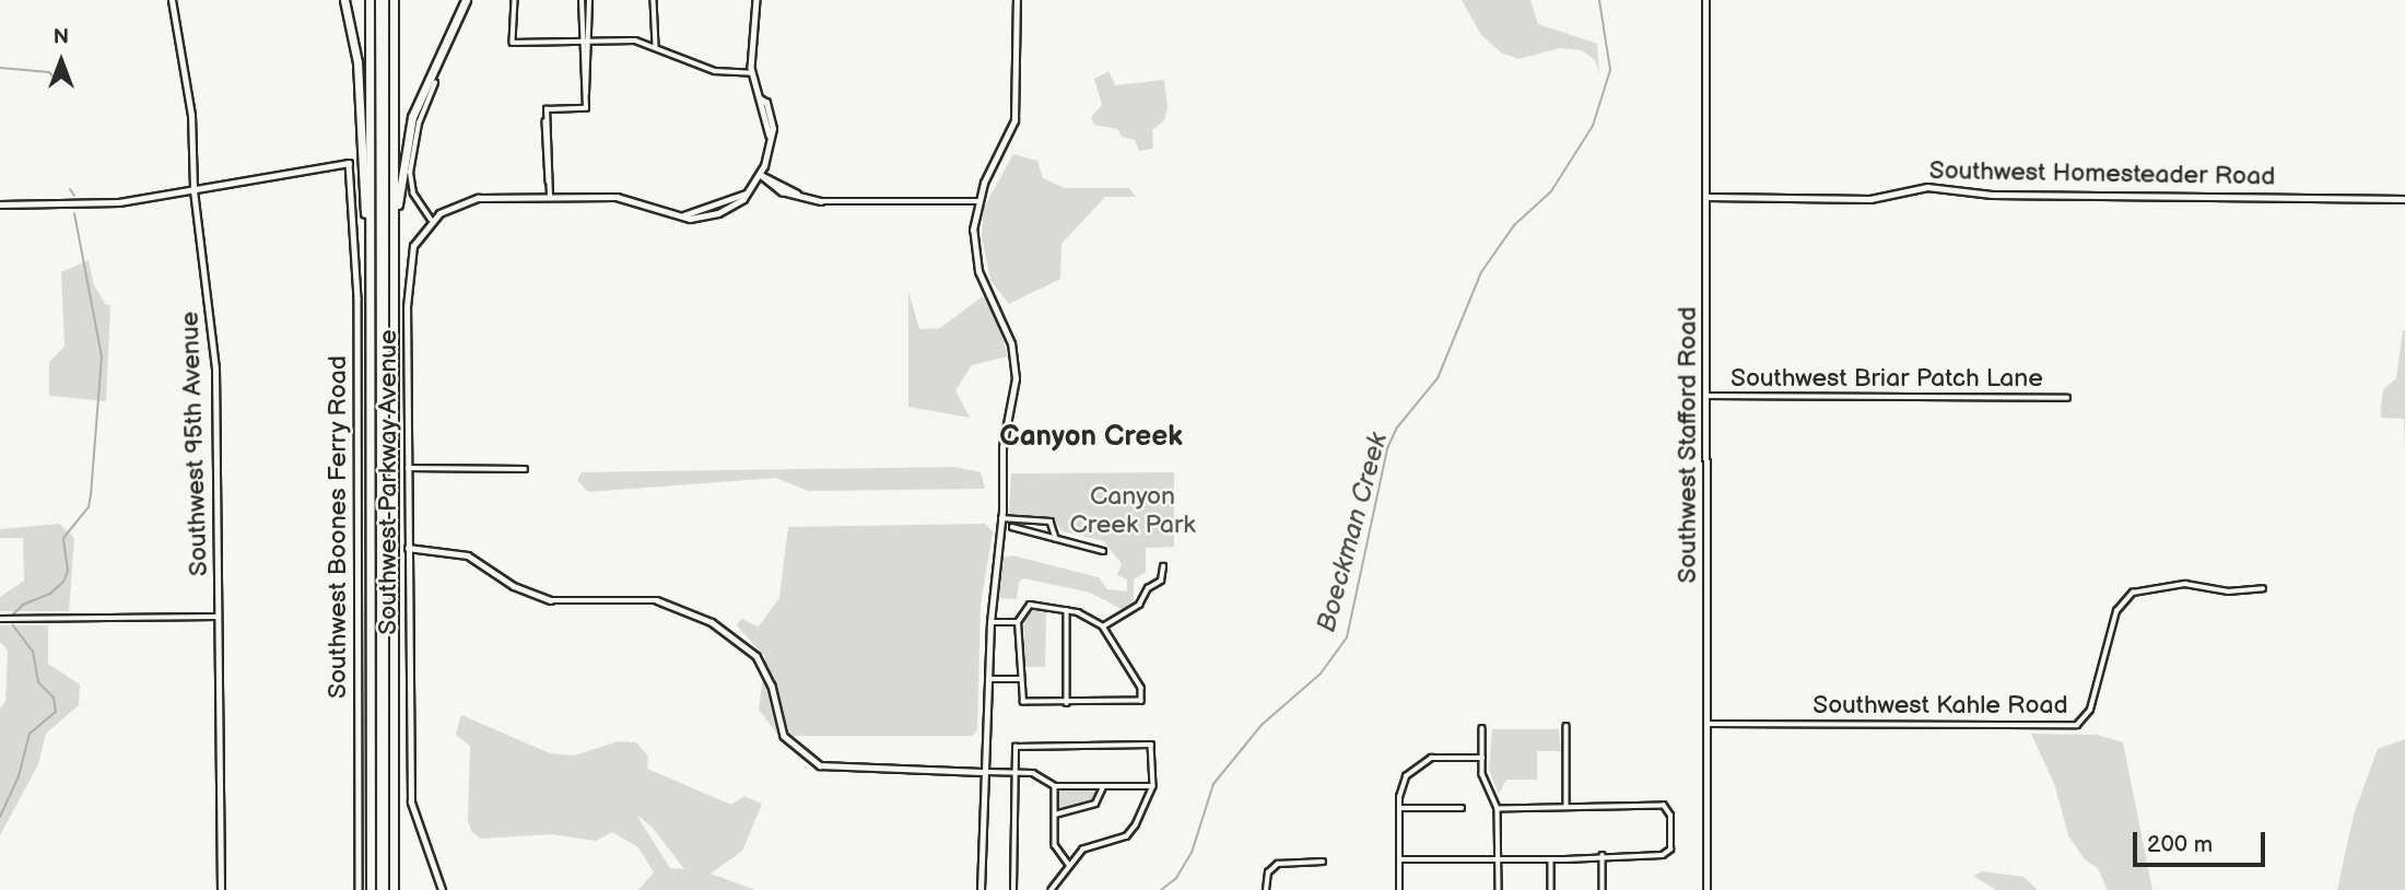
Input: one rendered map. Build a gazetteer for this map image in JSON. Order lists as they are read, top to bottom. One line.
{"streets":{"main road":["Southwest 95th Avenue","Southwest Stafford Road"],"street":["Southwest Homesteader Road","Southwest Briar Patch Lane","Southwest Parkway Avenue","Southwest Boones Ferry Road","Southwest Kahle Road"]},"crossings":[["Southwest Homesteader Road","Southwest Stafford Road"],["Southwest Briar Patch Lane","Southwest Stafford Road"],["Southwest 95th Avenue","Southwest Boones Ferry Road"],["Southwest Stafford Road","Southwest Kahle Road"]],"districts":["Canyon Creek"],"water":["Boeckman Creek"],"parks":["Canyon Creek Park"],"scale_bar":"200 m","north":"top"}
